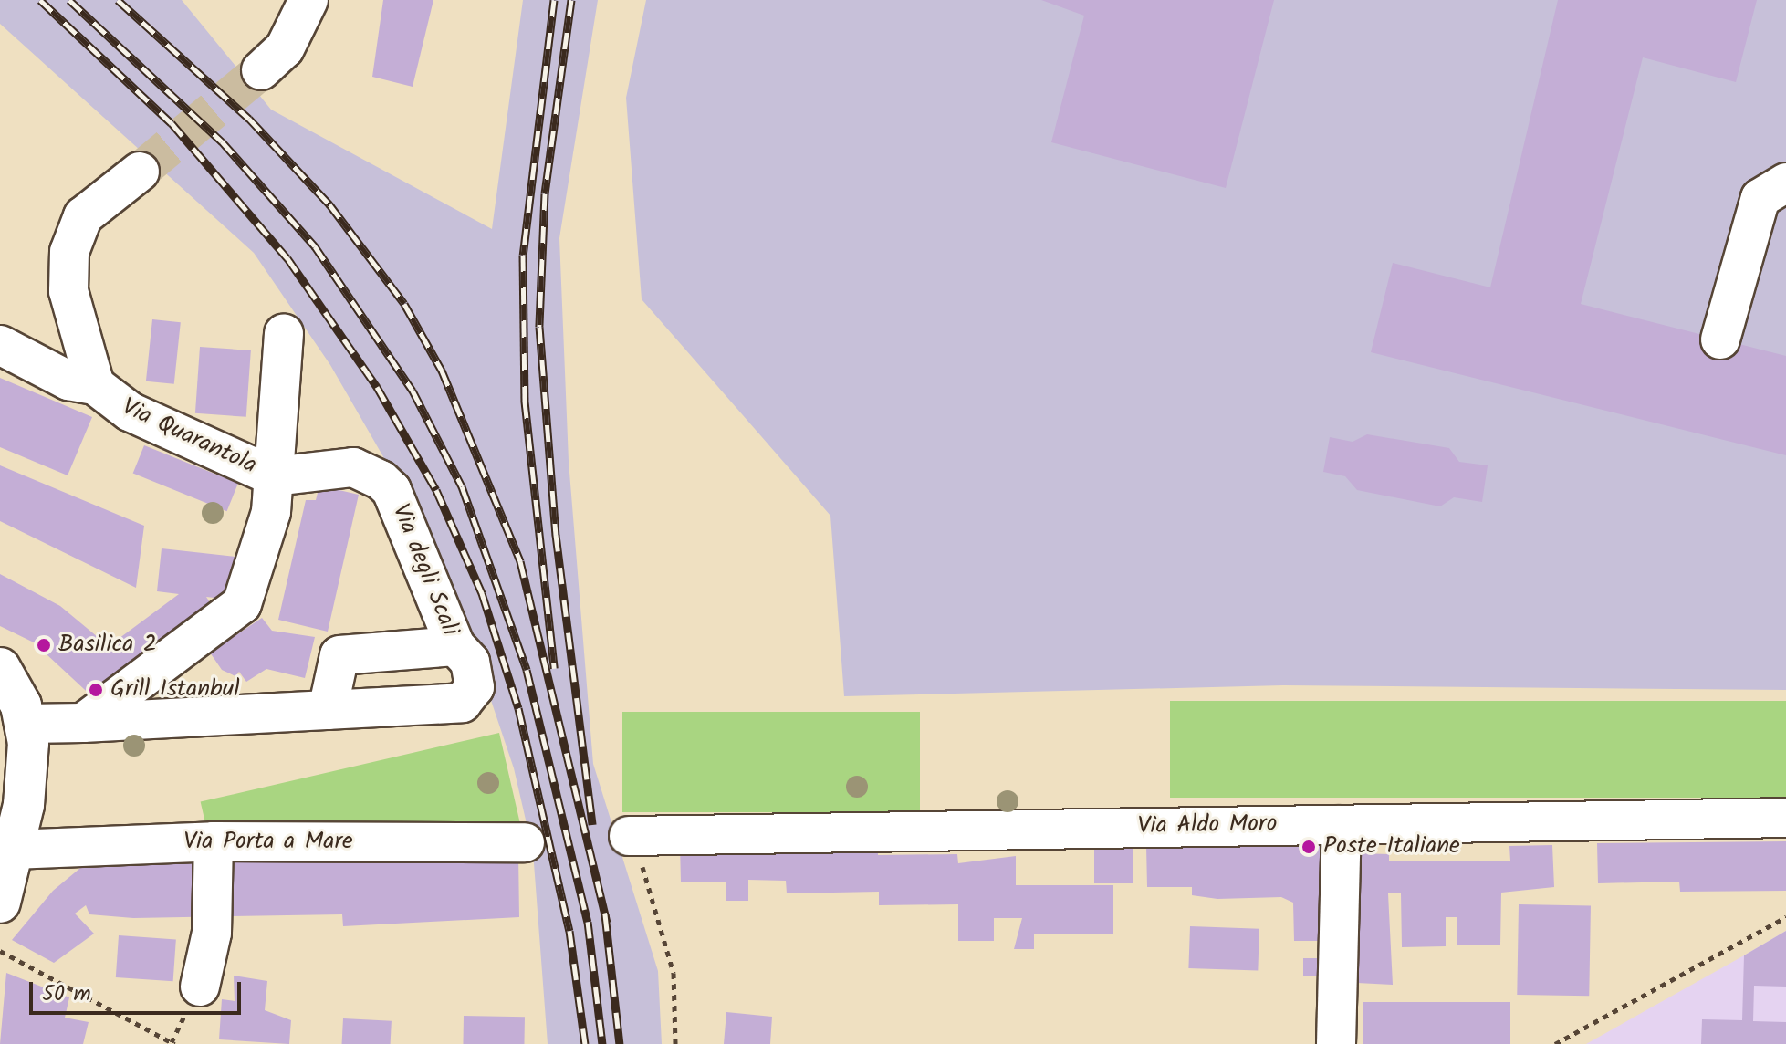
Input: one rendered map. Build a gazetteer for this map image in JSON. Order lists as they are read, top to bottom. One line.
{"streets":{"street":["Via Quarantola","Via degli Scali","Via Aldo Moro","Via Porta a Mare"]},"crossings":[["Via Quarantola","Via degli Scali"]],"places":["Basilica 2","Grill Istanbul","Poste Italiane"],"scale_bar":"50 m"}
